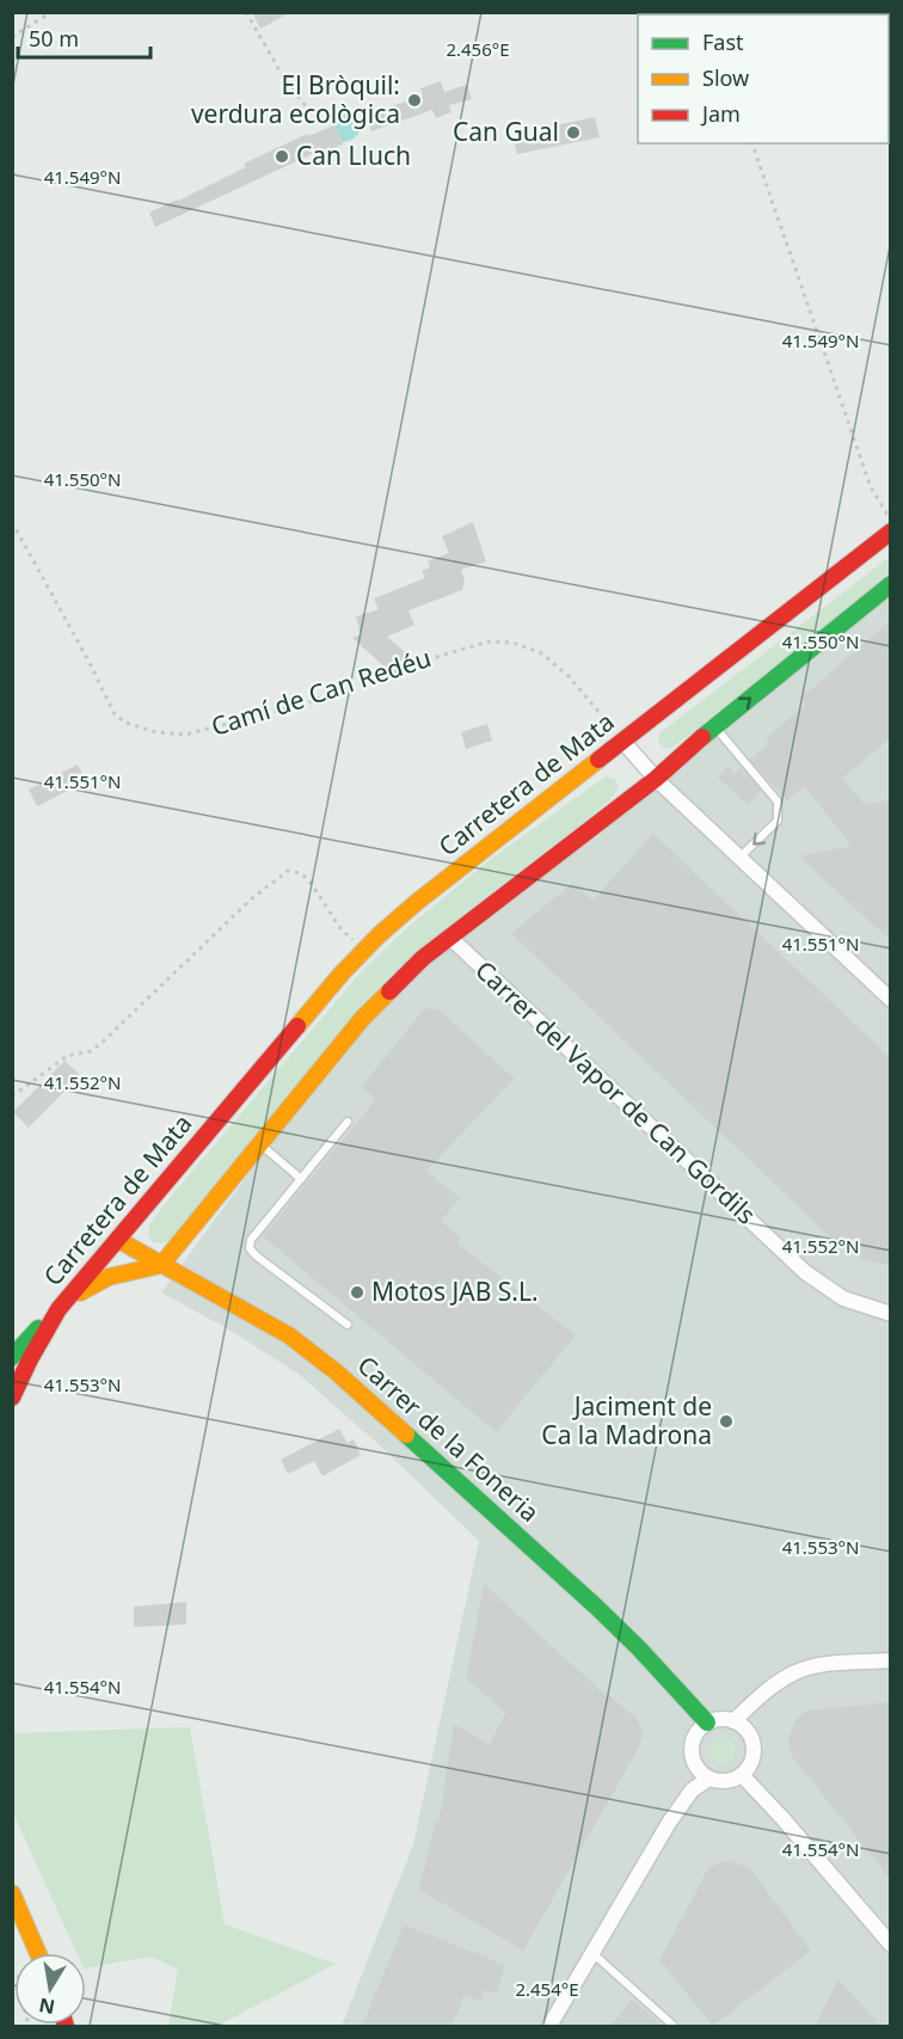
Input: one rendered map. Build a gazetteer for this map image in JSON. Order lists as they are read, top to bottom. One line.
{"streets":{"street":["Carretera de Mata","Carrer del Vapor de Can Gordils","Carrer de la Foneria"],"path":["Camí de Can Redéu"]},"crossings":[["Camí de Can Redéu","Carretera de Mata"],["Carretera de Mata","Carrer de la Foneria"]],"places":["El Bròquil: verdura ecològica","Can Gual","Can Lluch","Motos JAB S.L.","Jaciment de Ca la Madrona"],"legend":["Fast","Slow","Jam"],"scale_bar":"50 m","north":"bottom","coordinates":["2.456°E","41.549°N","41.550°N","41.551°N","41.552°N","41.553°N","41.554°N","2.454°E"]}
